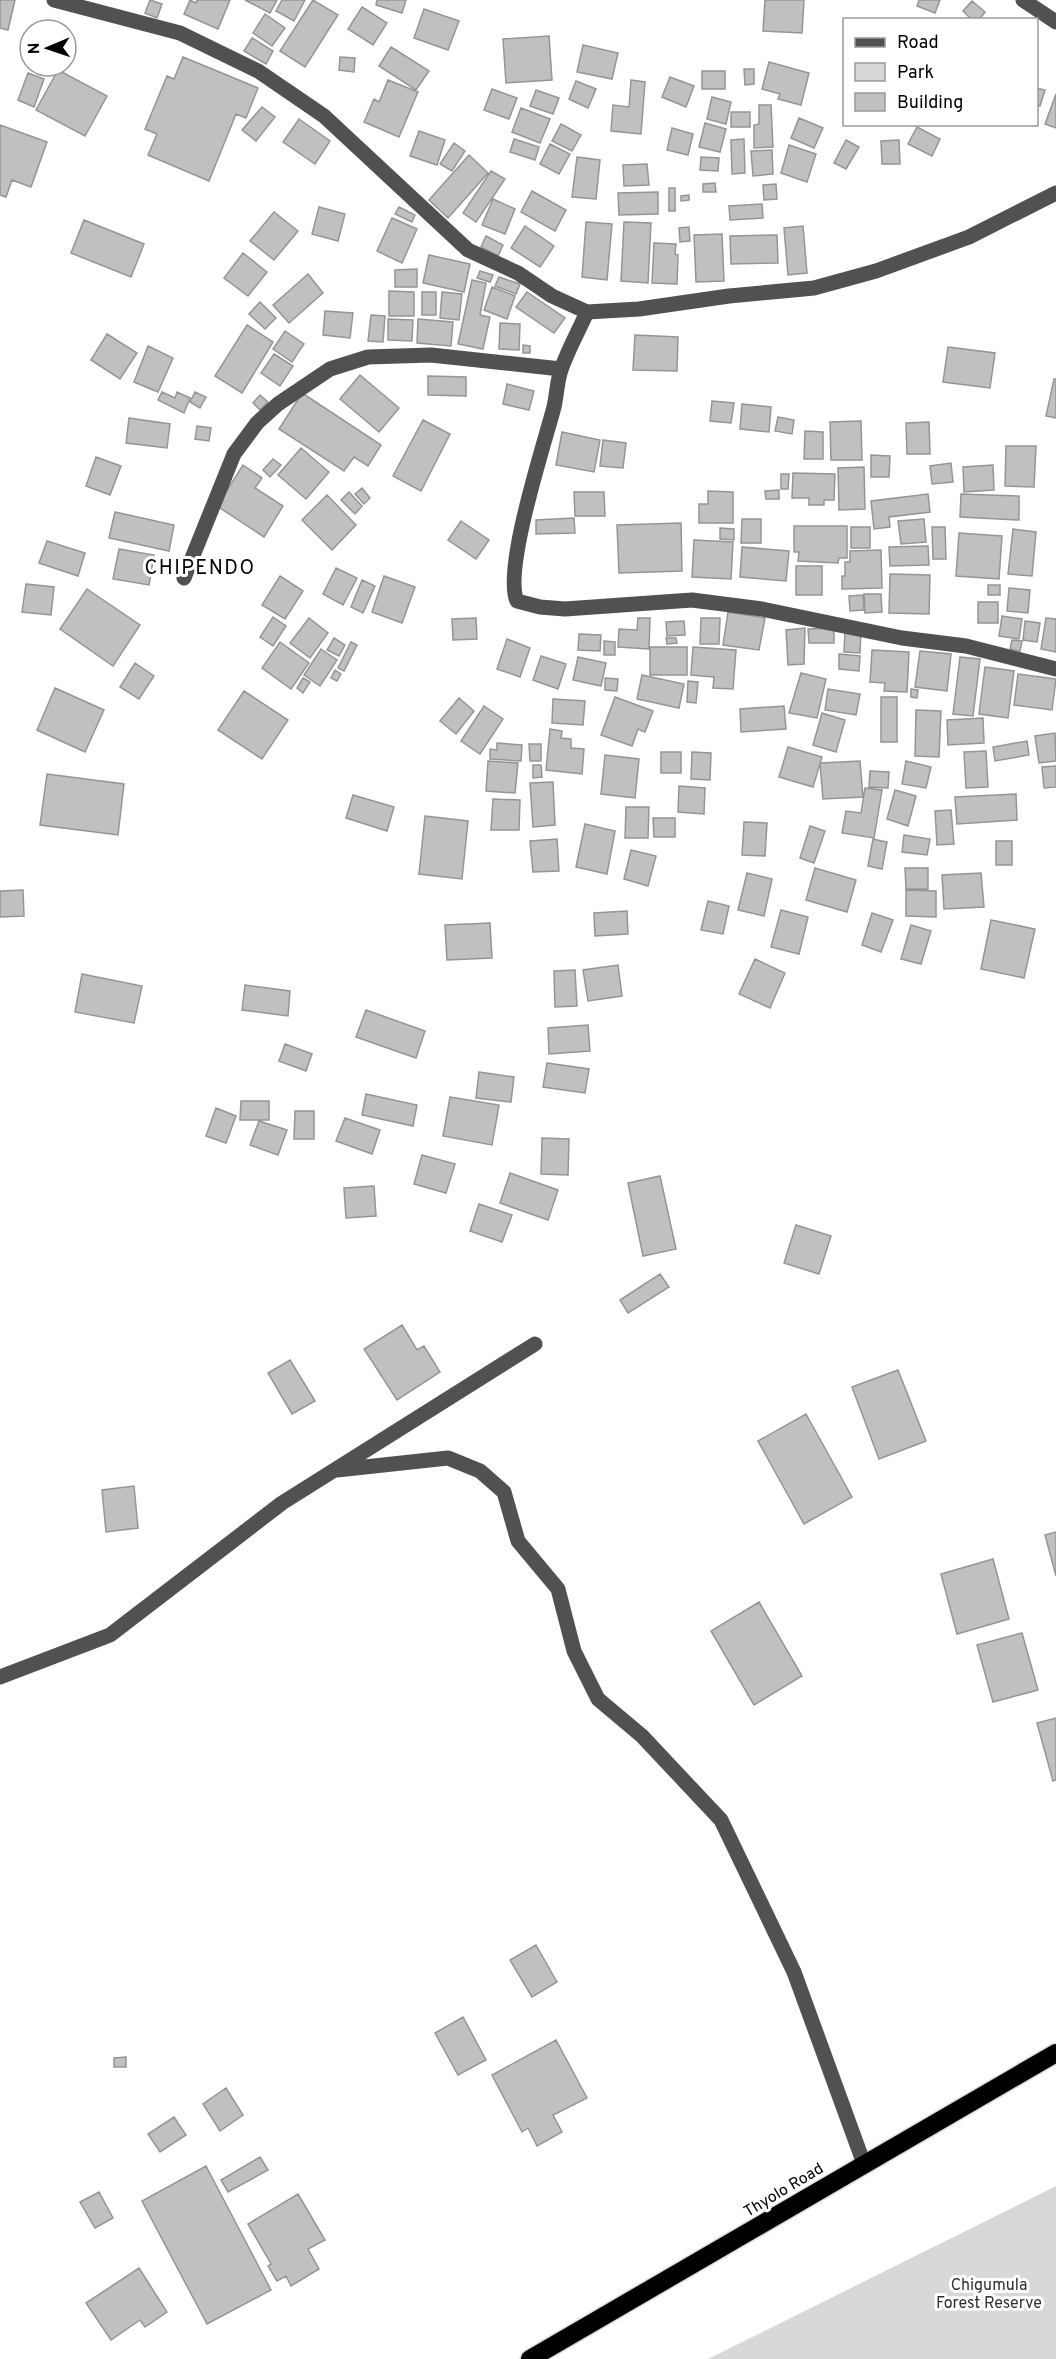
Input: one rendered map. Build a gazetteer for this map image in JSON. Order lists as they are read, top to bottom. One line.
{"streets":{"highway":["Thyolo Road"]},"districts":["CHIPENDO"],"parks":["Chigumula Forest Reserve"],"legend":["Road","Park","Building"],"north":"left"}
